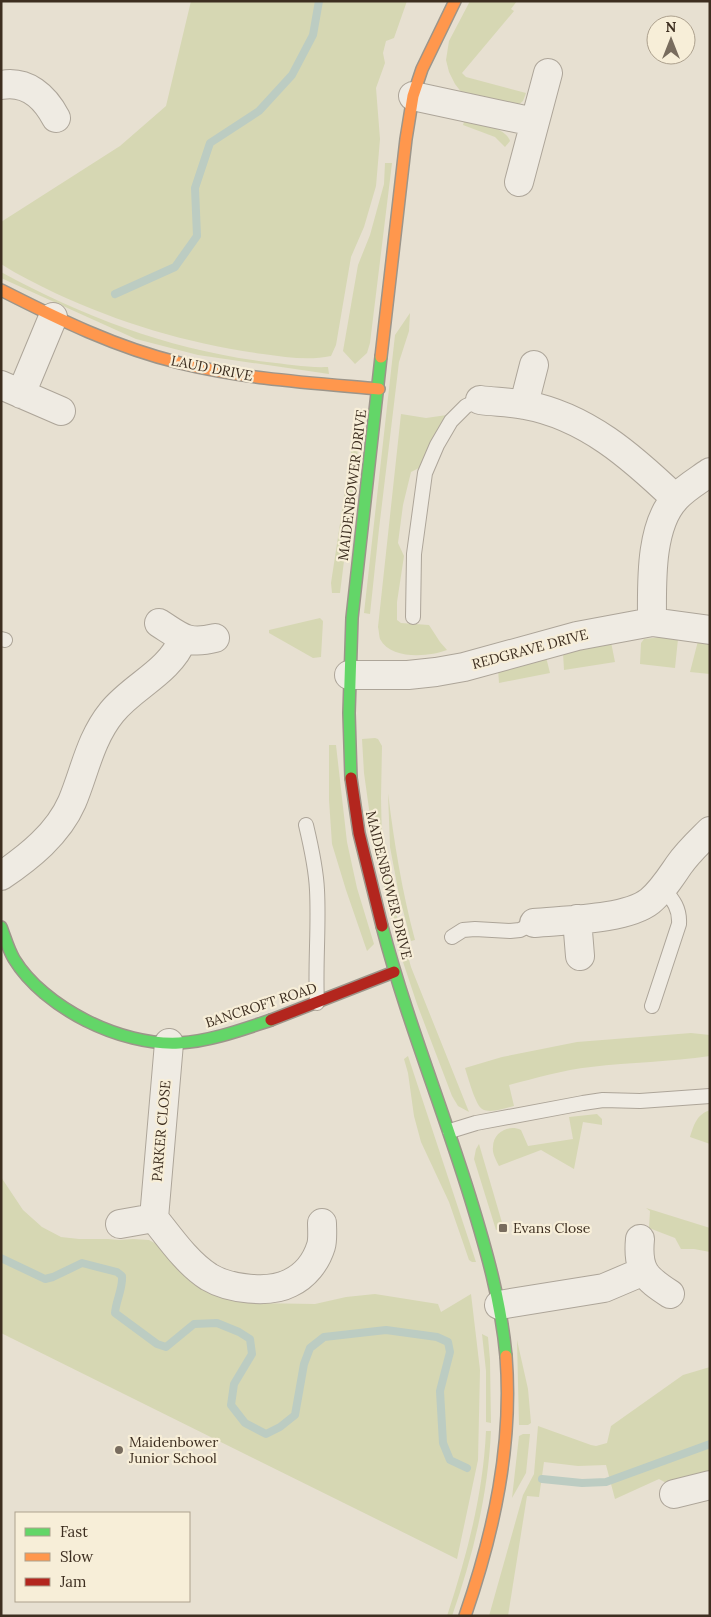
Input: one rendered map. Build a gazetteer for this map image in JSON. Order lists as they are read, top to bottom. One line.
{"streets":{"street":["LAUD DRIVE","MAIDENBOWER DRIVE","REDGRAVE DRIVE","BANCROFT ROAD","PARKER CLOSE"]},"crossings":[["LAUD DRIVE","MAIDENBOWER DRIVE"],["MAIDENBOWER DRIVE","REDGRAVE DRIVE"],["MAIDENBOWER DRIVE","BANCROFT ROAD"],["BANCROFT ROAD","PARKER CLOSE"]],"places":{"transit":["Evans Close"],"other":["Maidenbower Junior School"]},"legend":["Fast","Slow","Jam"],"north":"top"}
